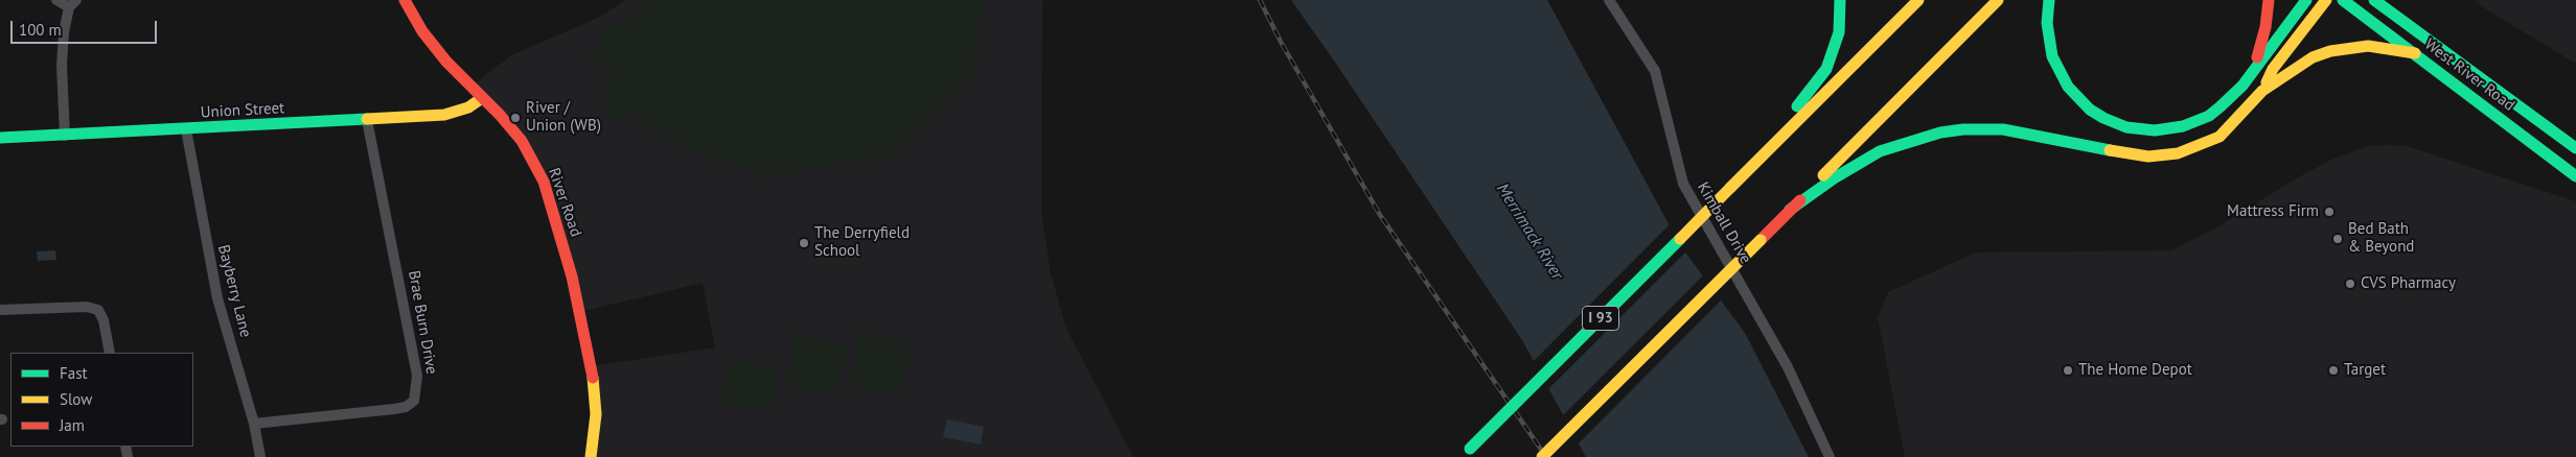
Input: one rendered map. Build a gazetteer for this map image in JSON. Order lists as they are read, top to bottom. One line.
{"streets":{"main road":["West River Road","Union Street","River Road","I 93"],"street":["Kimball Drive","Bayberry Lane","Brae Burn Drive"]},"crossings":[["Union Street","River Road"],["Union Street","Bayberry Lane"],["Union Street","Brae Burn Drive"],["Bayberry Lane","Brae Burn Drive"]],"water":["Merrimack River"],"places":["River / Union (WB)","Mattress Firm","Bed Bath & Beyond","The Derryfield School","CVS Pharmacy","The Home Depot","Target"],"legend":["Fast","Slow","Jam"],"scale_bar":"100 m"}
